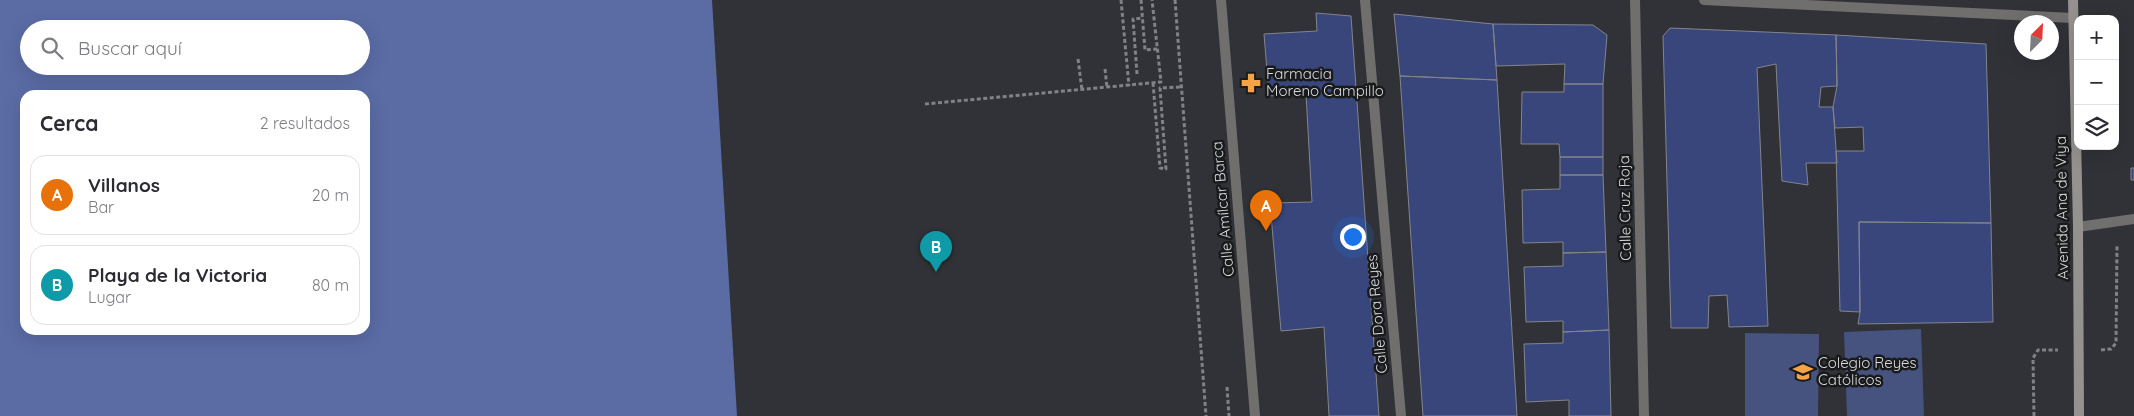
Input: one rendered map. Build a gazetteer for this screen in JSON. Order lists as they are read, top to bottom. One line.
{"streets":{"main road":["Avenida Ana de Viya"],"street":["Calle Cruz Roja","Calle Amílcar Barca","Calle Dora Reyes"]},"places":{"pharmacy":["Farmacia Moreno Campillo"],"school or university":["Colegio Reyes Católicos"]},"north":"top right","page":{"map_buttons":["+","−"],"search":"Buscar aquí","heading":["Cerca","2 resultados"],"list":[{"mark":"A","name":"Villanos","note":"Bar","value":"20 m"},{"mark":"B","name":"Playa de la Victoria","note":"Lugar","value":"80 m"}],"pins":["A","B"]}}
